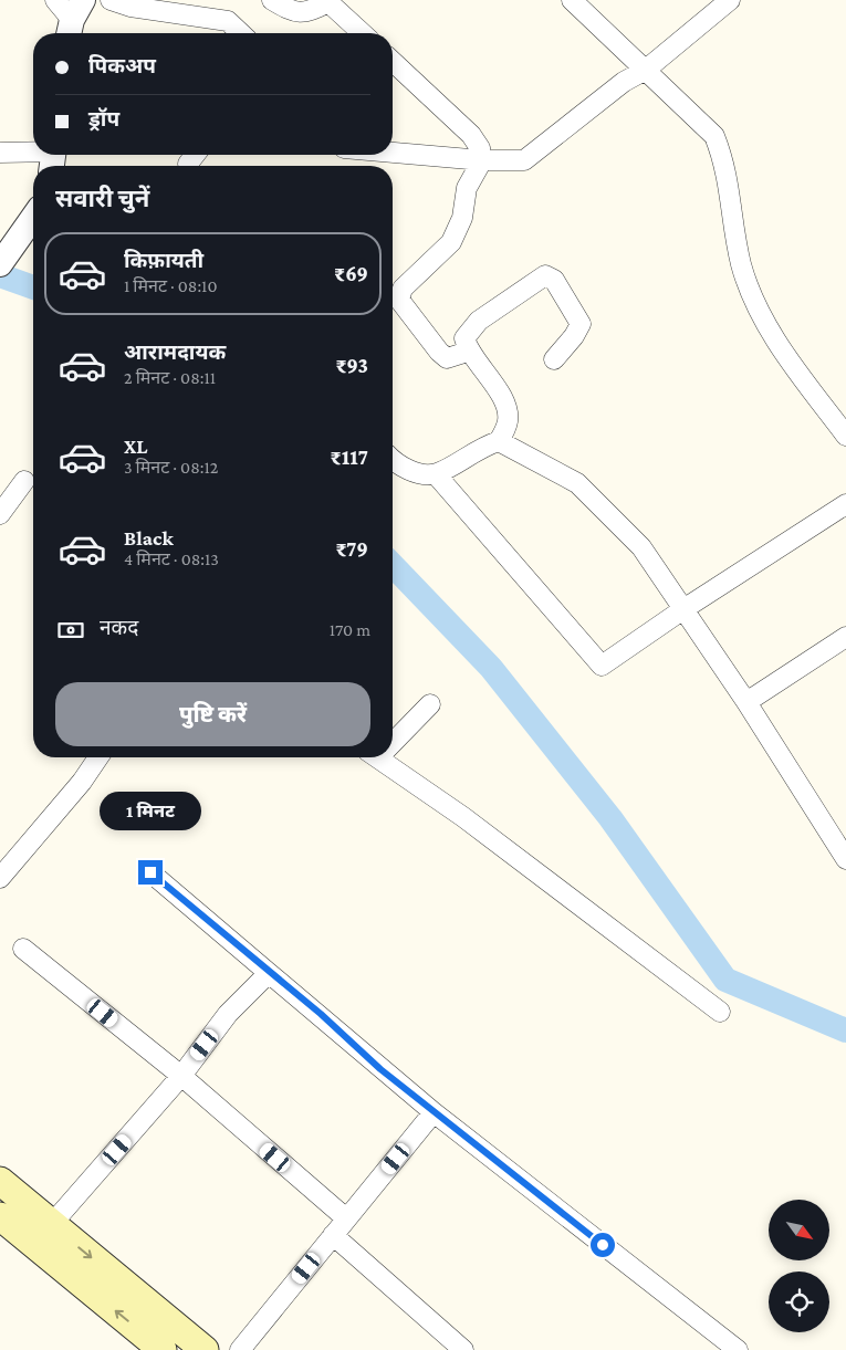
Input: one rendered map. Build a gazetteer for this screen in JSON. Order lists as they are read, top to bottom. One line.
{"north":"bottom right","page":{"banner":["पिकअप","ड्रॉप"],"heading":"सवारी चुनें","list":[{"name":"किफ़ायती","note":"1 मिनट · 08:10","value":"₹69"},{"name":"आरामदायक","note":"2 मिनट · 08:11","value":"₹93"},{"name":"XL","note":"3 मिनट · 08:12","value":"₹117"},{"name":"Black","note":"4 मिनट · 08:13","value":"₹79"}],"pay":["नकद","170 m"],"buttons":"पुष्टि करें","bubble":"1 मिनट"}}
